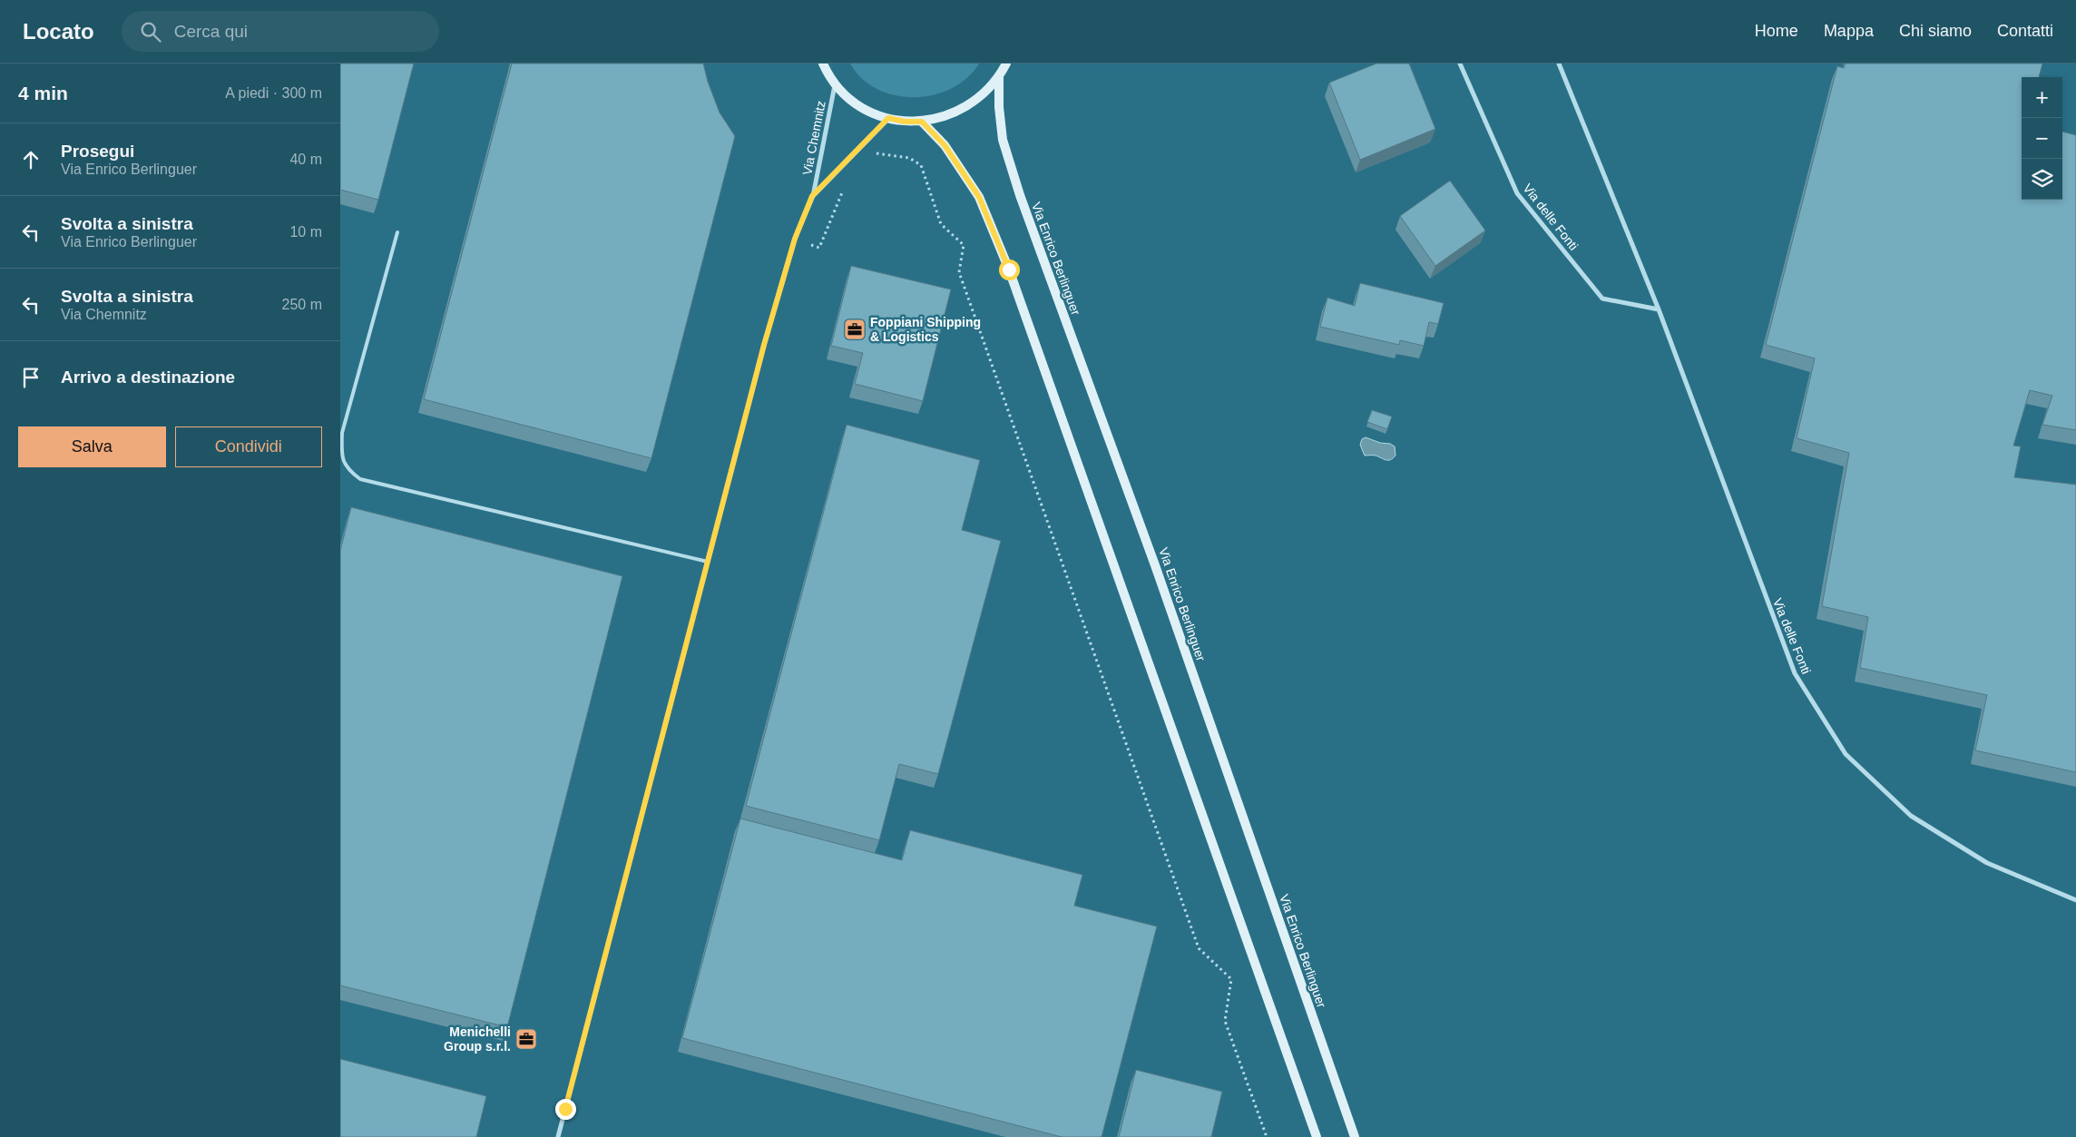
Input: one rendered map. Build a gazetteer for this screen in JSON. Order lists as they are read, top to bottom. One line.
{"streets":{"main road":["Via Enrico Berlinguer"],"street":["Via Chemnitz","Via delle Fonti"]},"crossings":[["Via Chemnitz","Via Enrico Berlinguer"]],"places":{"office":["Foppiani Shipping & Logistics","Menichelli Group s.r.l."]},"page":{"header":"Locato","search":"Cerca qui","nav":["Home","Mappa","Chi siamo","Contatti"],"heading":["4 min","A piedi · 300 m"],"map_buttons":["+","−"],"list":[["Prosegui","Via Enrico Berlinguer","40 m"],["Svolta a sinistra","Via Enrico Berlinguer","10 m"],["Svolta a sinistra","Via Chemnitz","250 m"],"Arrivo a destinazione"],"buttons":["Salva","Condividi"]}}
